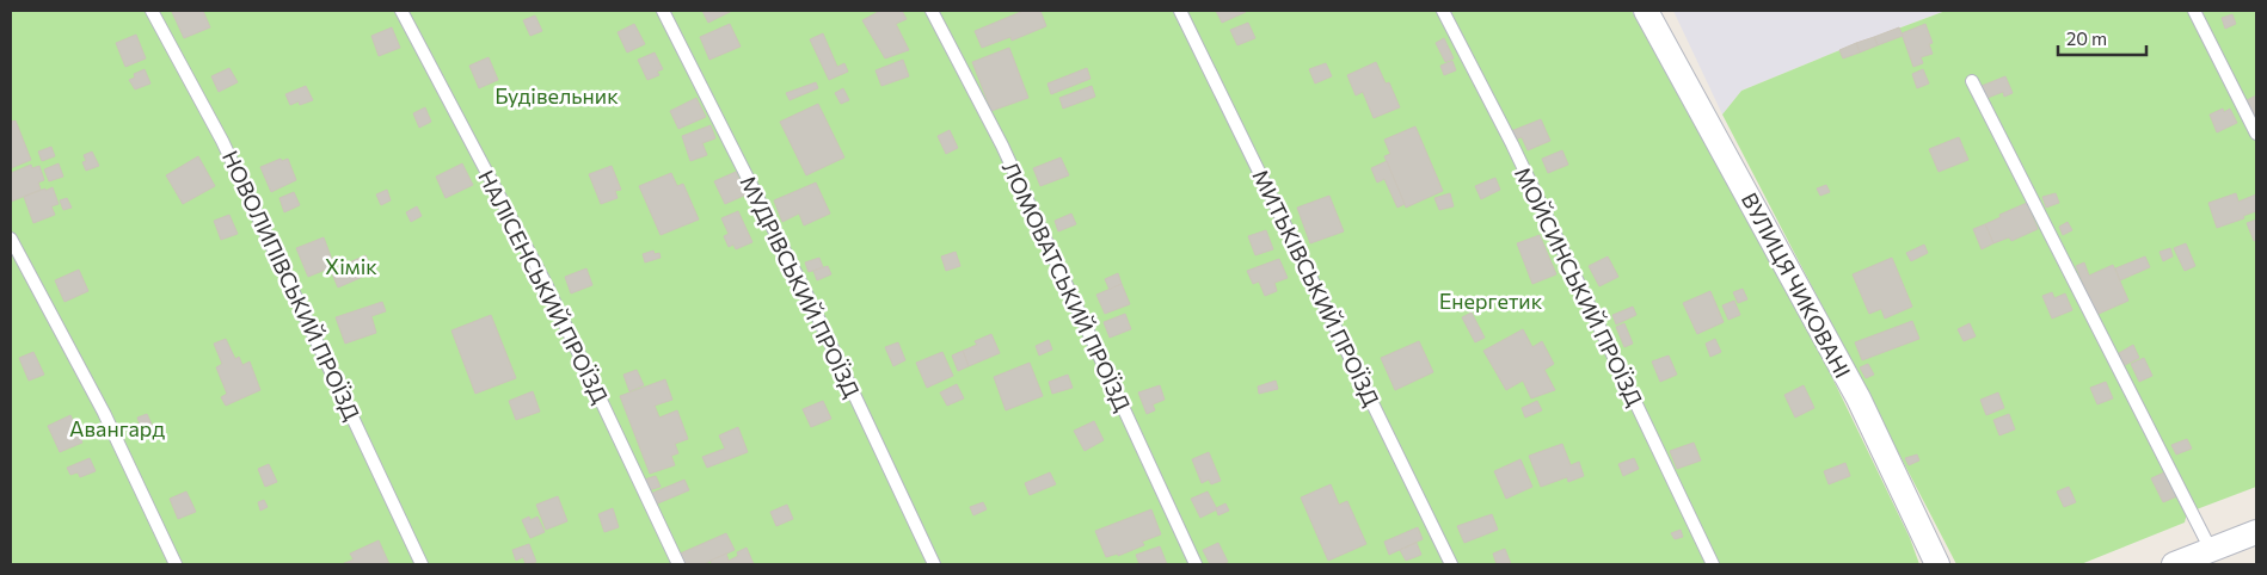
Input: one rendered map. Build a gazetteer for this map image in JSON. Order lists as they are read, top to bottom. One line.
{"streets":{"street":["ВУЛИЦЯ ЧИКОВАНІ"],"lane":["НОВОЛИПІВСЬКИЙ ПРОЇЗД","НАЛІСЕНСЬКИЙ ПРОЇЗД","МУДРІВСЬКИЙ ПРОЇЗД","ЛОМОВАТСЬКИЙ ПРОЇЗД","МОЙСИНСЬКИЙ ПРОЇЗД","МИТЬКІВСЬКИЙ ПРОЇЗД"]},"parks":["Будівельник","Хімік","Енергетик","Авангард"],"scale_bar":"20 m"}
